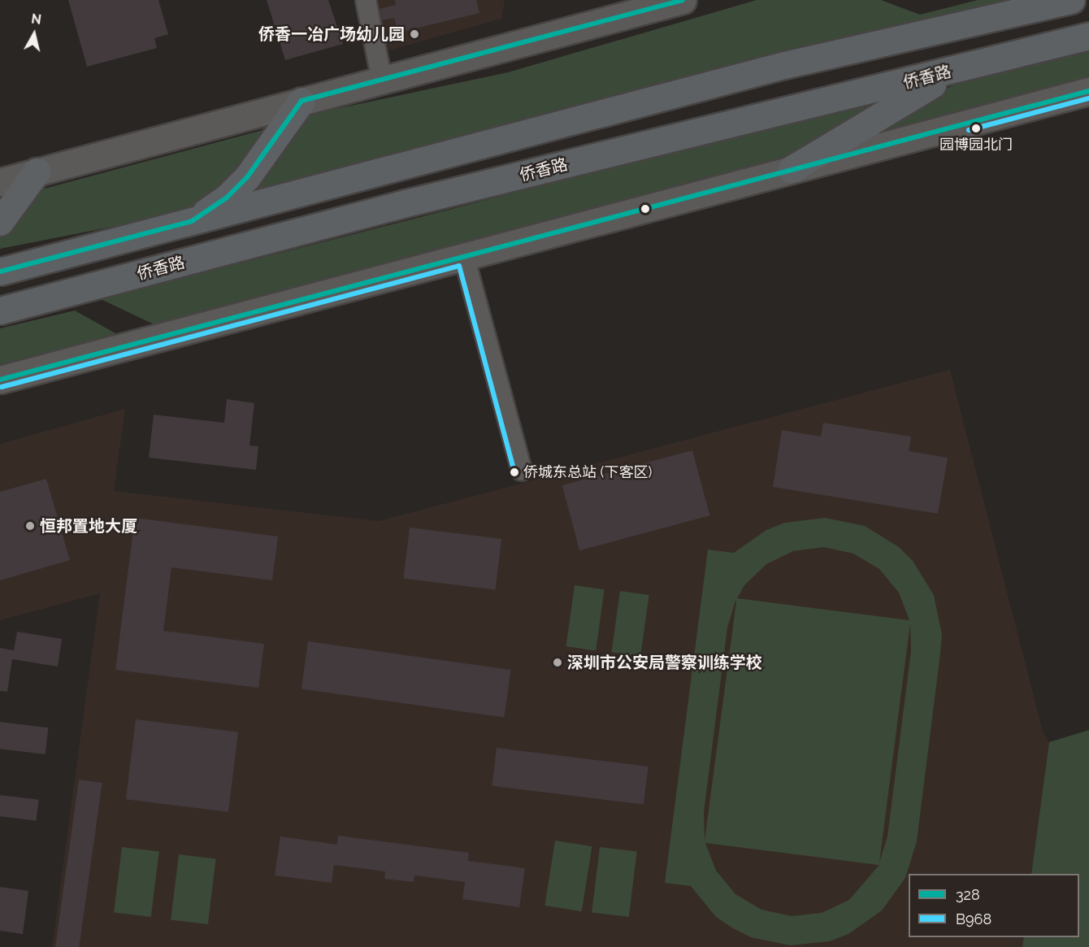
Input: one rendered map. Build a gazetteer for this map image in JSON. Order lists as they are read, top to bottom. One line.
{"streets":{"main road":["侨香路"]},"places":["侨香一冶广场幼儿园","园博园北门","侨城东总站 (下客区)","恒邦置地大厦","深圳市公安局警察训练学校"],"lines":["transit line 328","transit line B968"],"legend":["328","B968"],"north":"top"}
